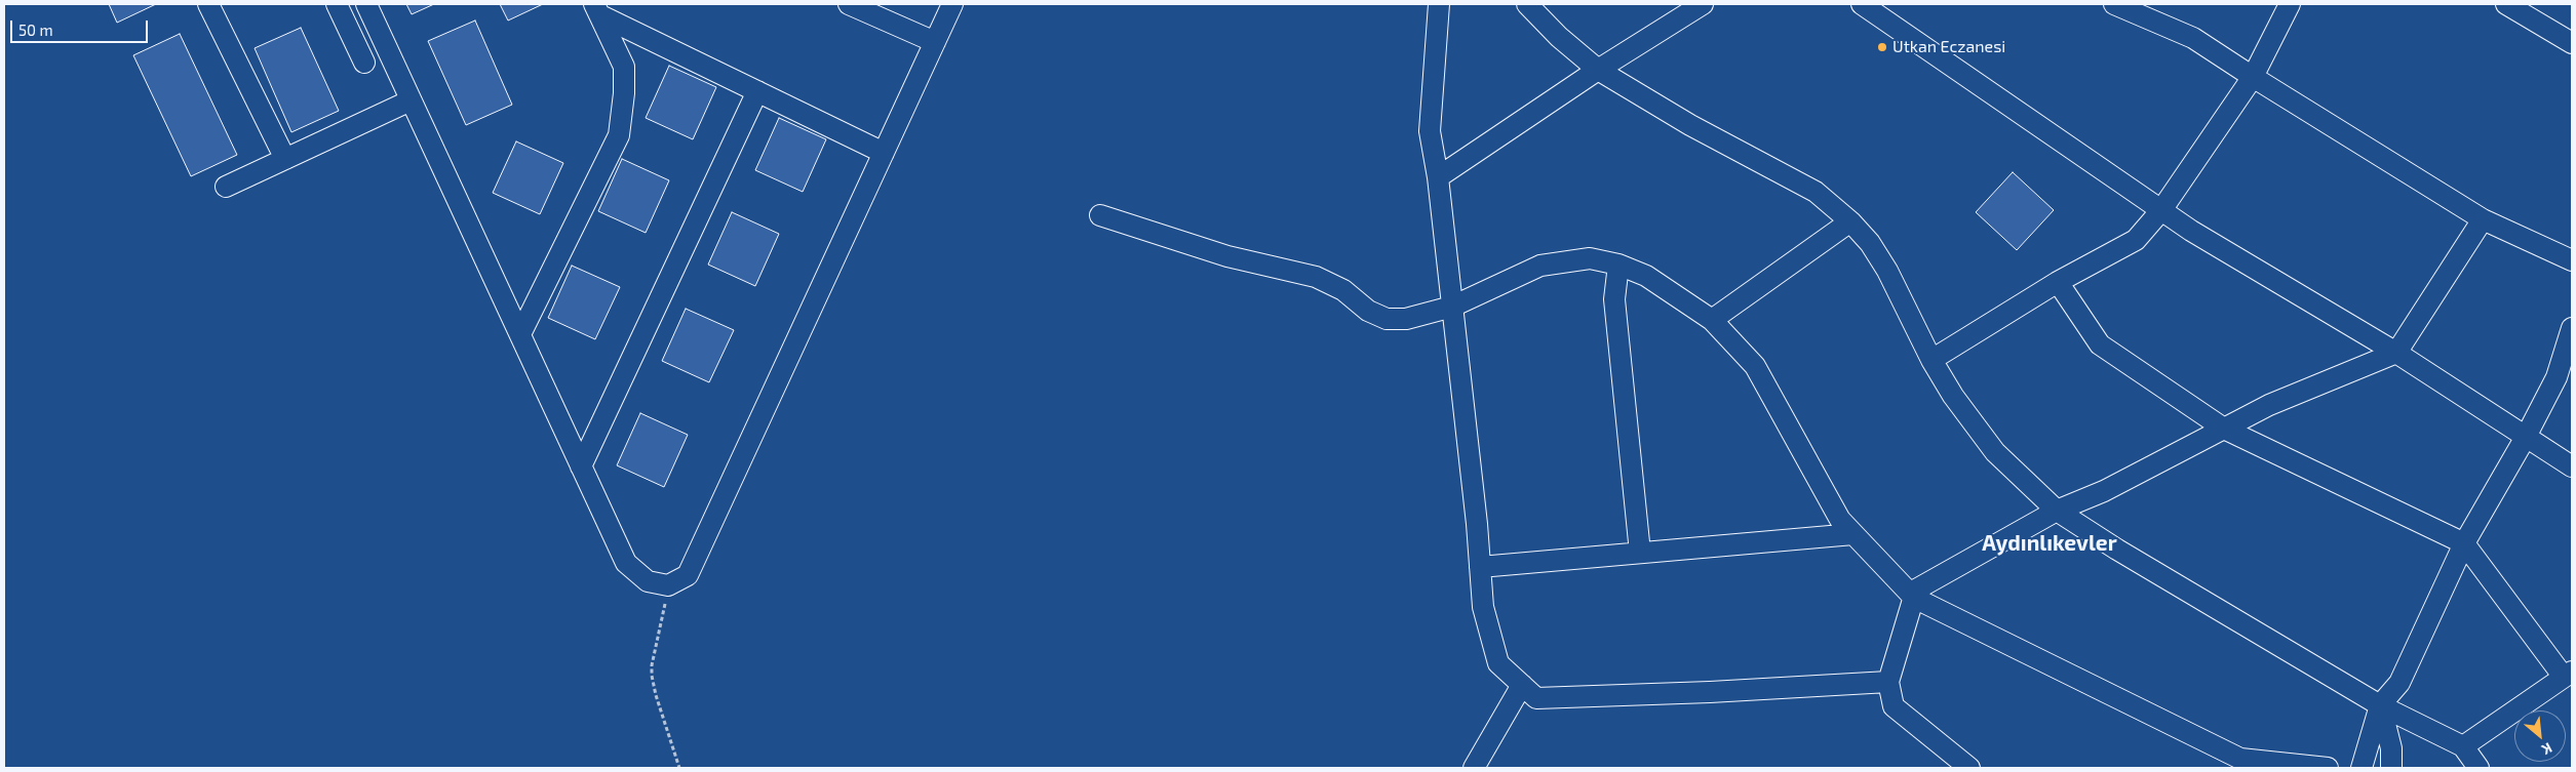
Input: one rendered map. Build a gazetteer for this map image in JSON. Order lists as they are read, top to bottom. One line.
{"districts":["Aydınlıkevler"],"places":["Utkan Eczanesi"],"scale_bar":"50 m","north":"bottom right"}
